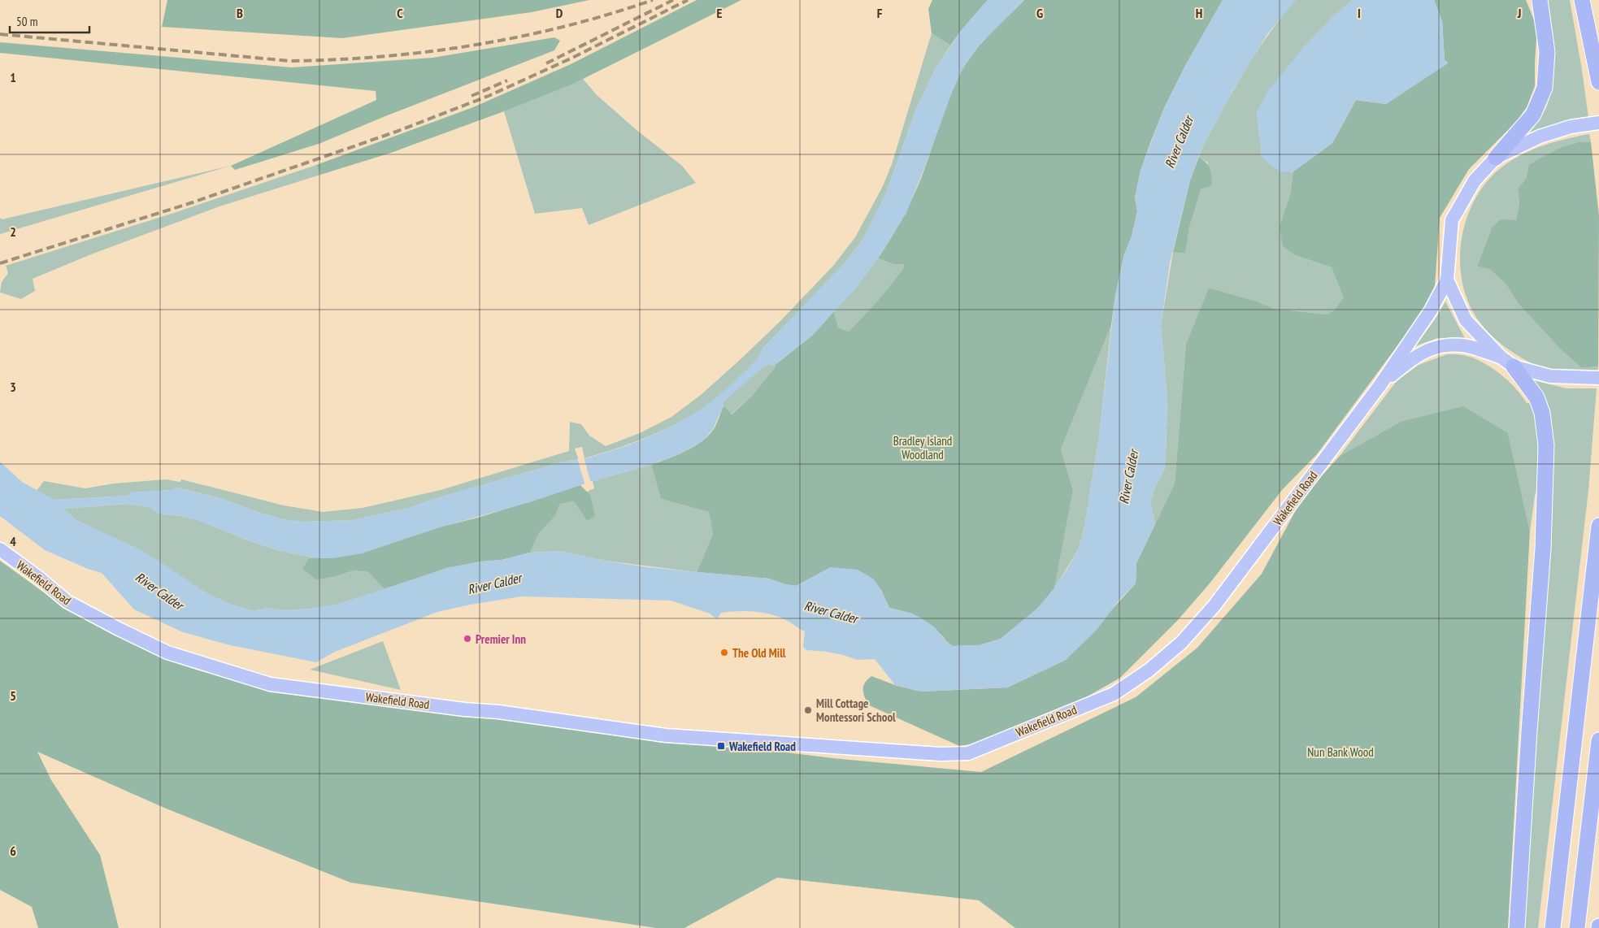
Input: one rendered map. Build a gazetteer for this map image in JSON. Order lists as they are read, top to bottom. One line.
{"streets":{"highway":["Wakefield Road"]},"water":["River Calder"],"parks":["Bradley Island Woodland","Nun Bank Wood"],"places":{"other":["Premier Inn","The Old Mill","Mill Cottage Montessori School"],"transit":["Wakefield Road"]},"scale_bar":"50 m","grid":{"columns":["B","C","D","E","F","G","H","I","J"],"rows":["1","2","3","4","5","6"]}}
